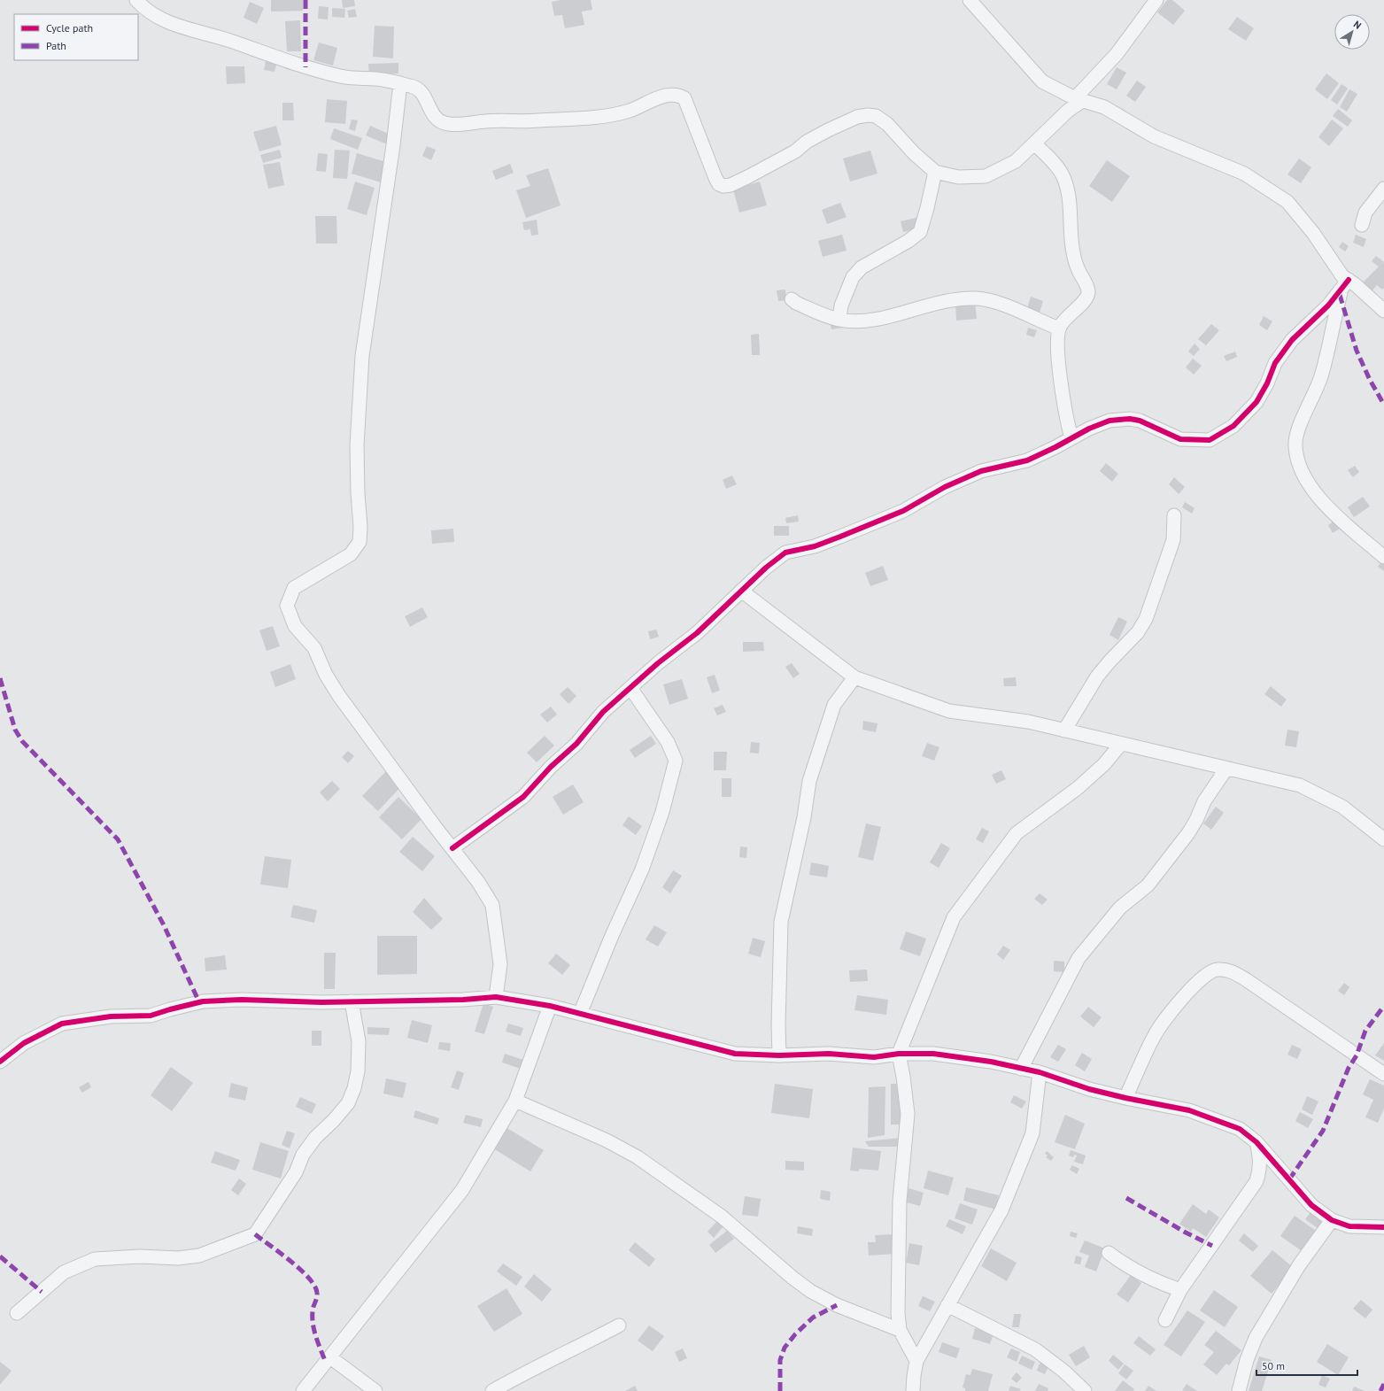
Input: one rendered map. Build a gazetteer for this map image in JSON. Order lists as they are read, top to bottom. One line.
{"legend":["Cycle path","Path"],"scale_bar":"50 m","north":"top right"}
